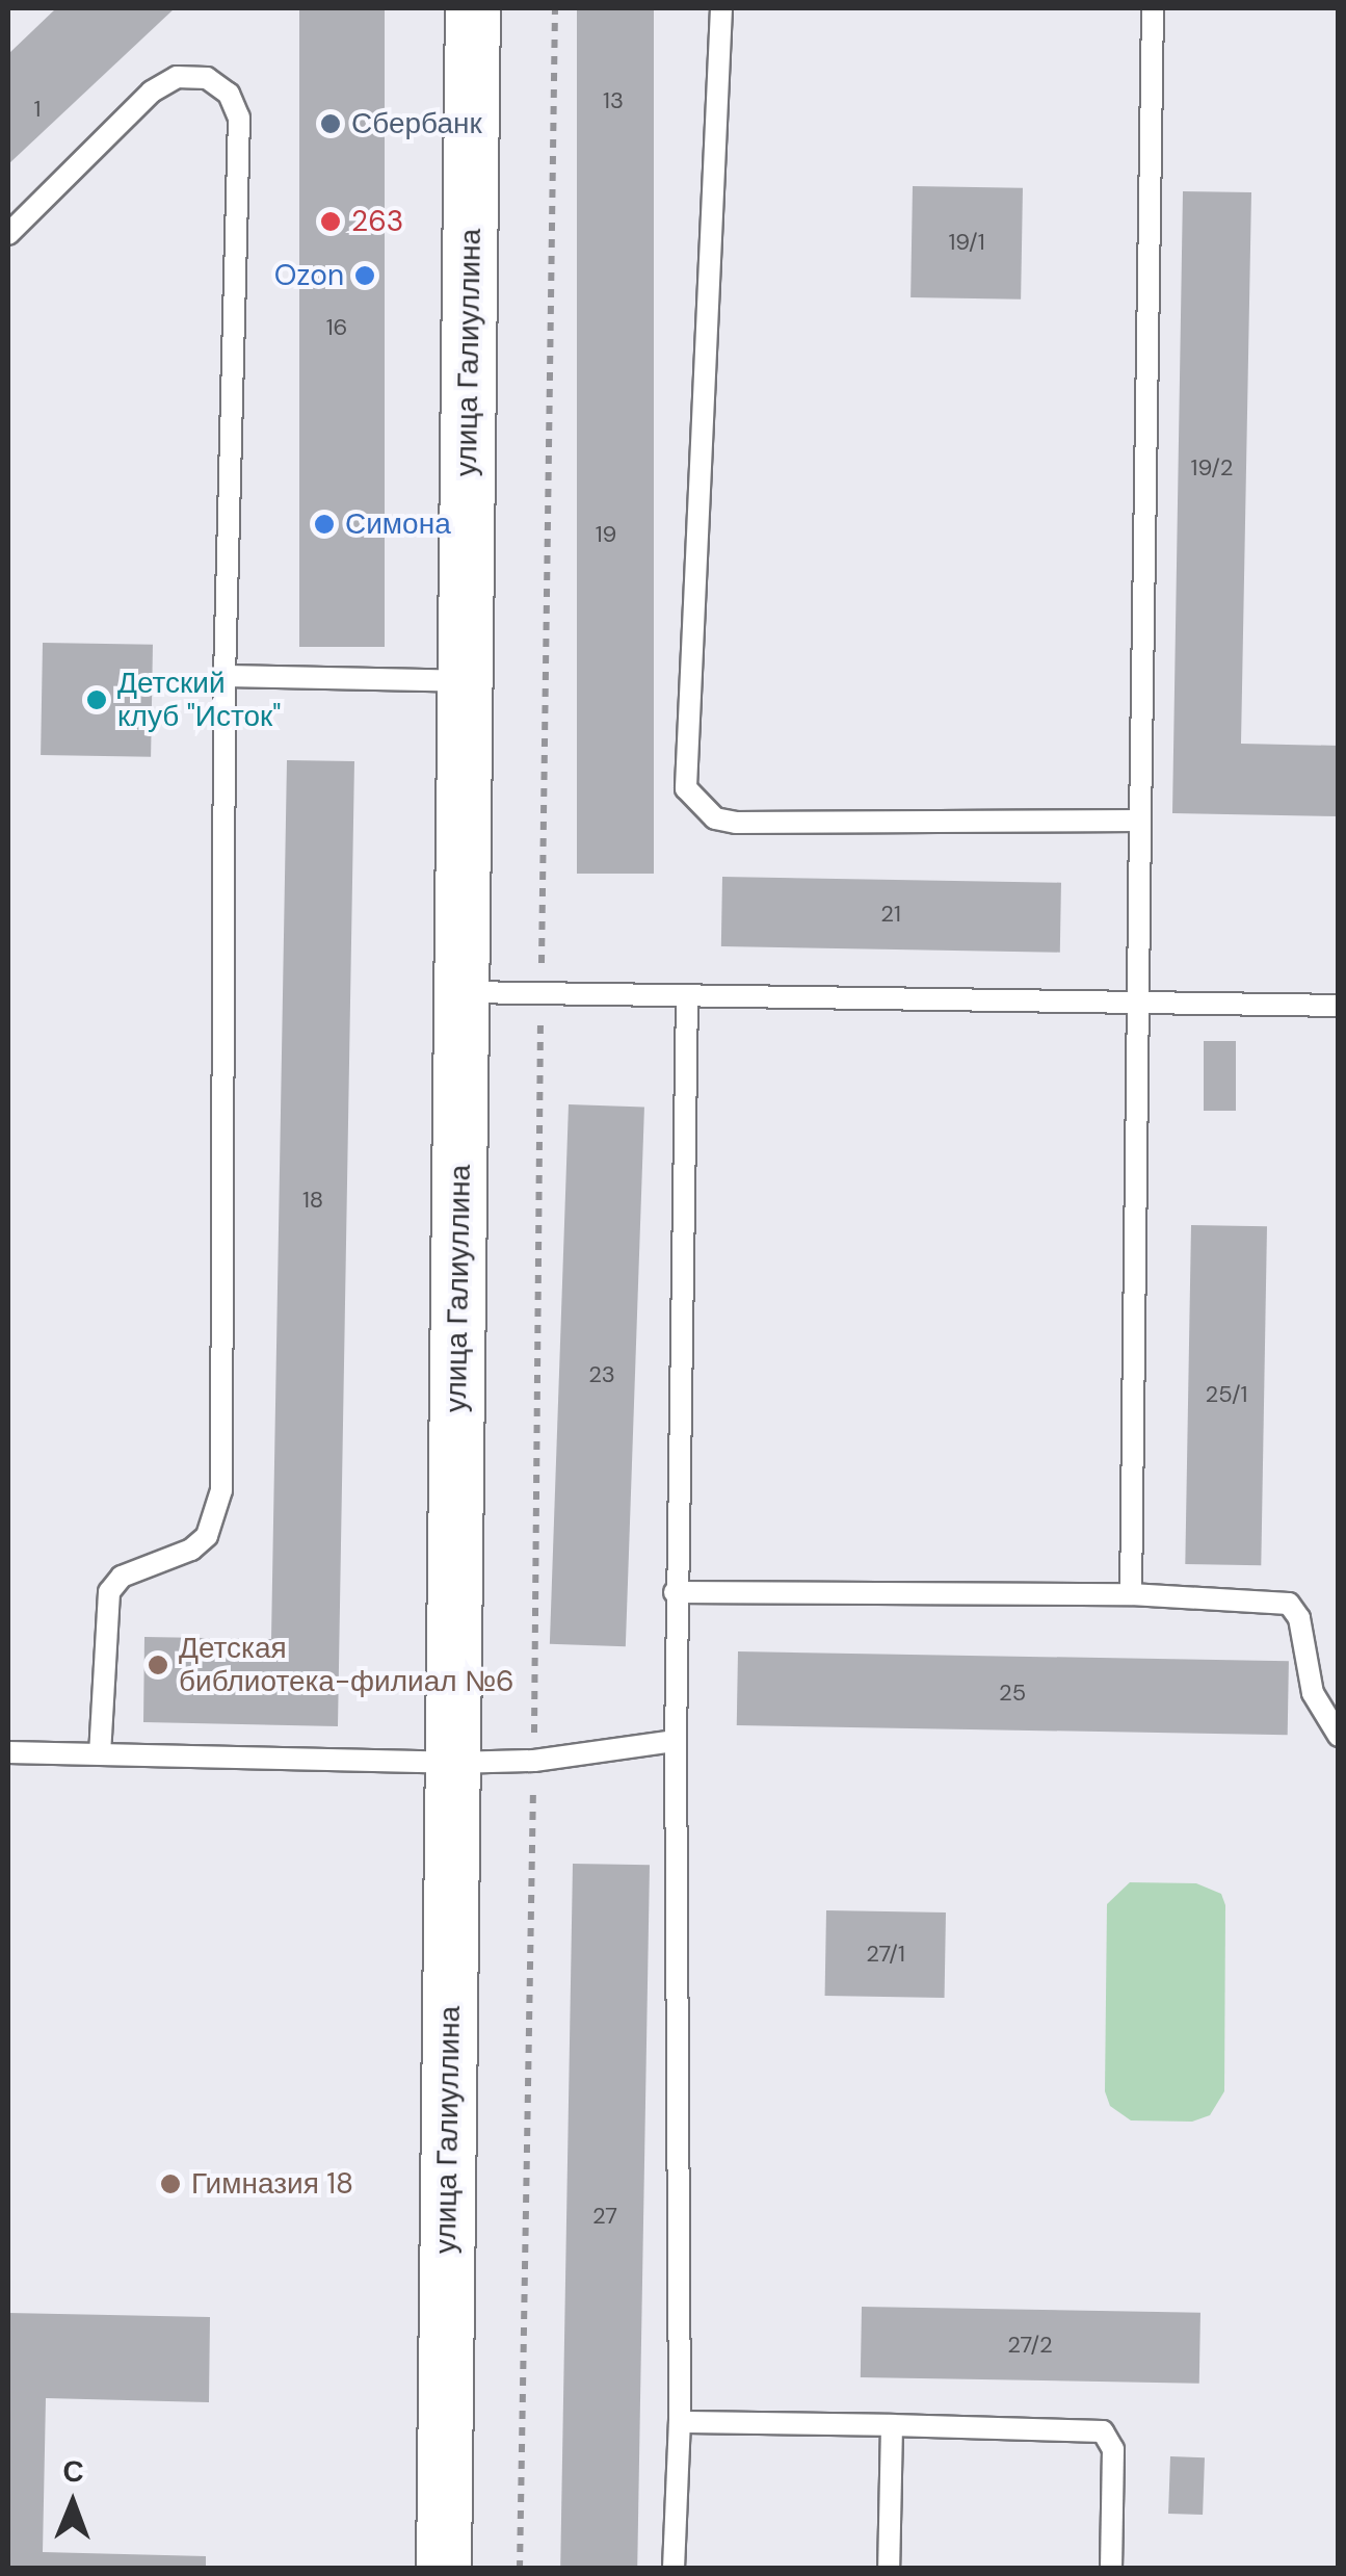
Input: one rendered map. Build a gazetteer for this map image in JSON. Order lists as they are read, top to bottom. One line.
{"streets":{"street":["улица Галиуллина"]},"places":["Сбербанк","263","Ozon","Симона","Детский клуб \"Исток\"","Детская библиотека-филиал №6","Гимназия 18"],"house_numbers":["13","1","19/1","16","19/2","19","21","18","23","25/1","25","27/1","27","27/2"],"north":"top"}
